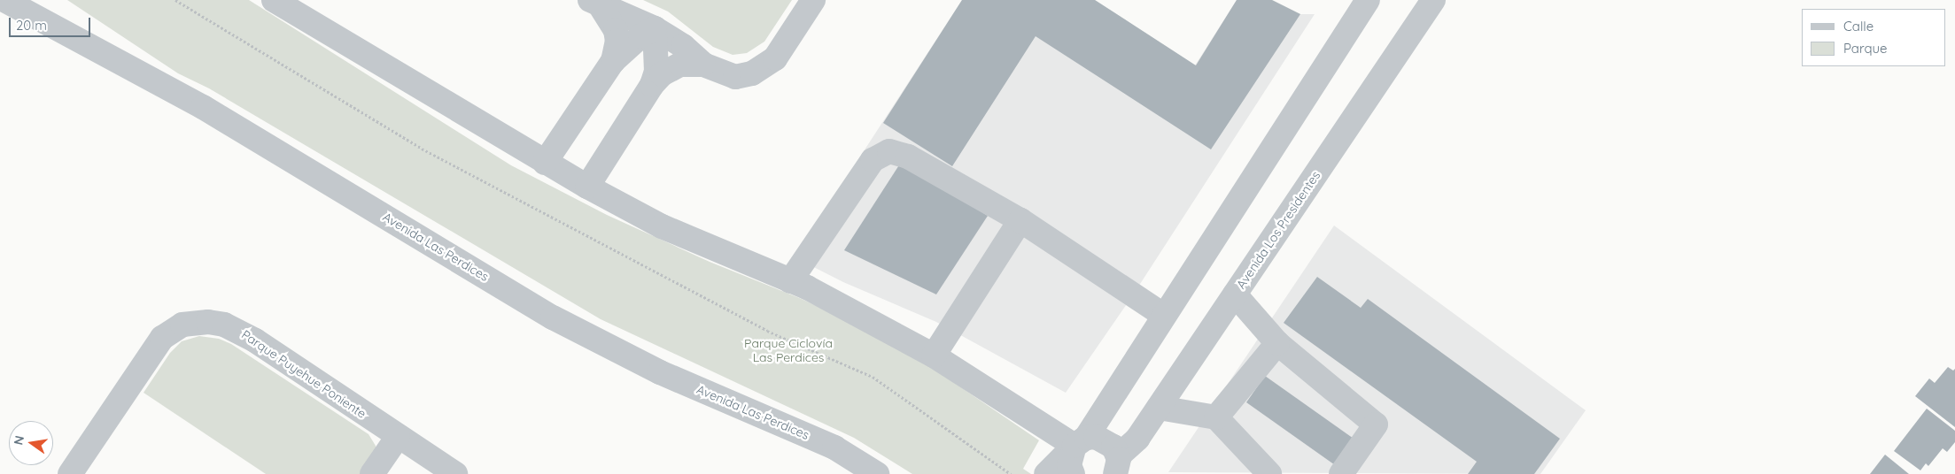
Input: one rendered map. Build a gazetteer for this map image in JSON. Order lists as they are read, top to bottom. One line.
{"streets":{"street":["Avenida Los Presidentes","Avenida Las Perdices","Parque Puyehue Poniente"]},"parks":["Parque Ciclovía Las Perdices"],"legend":["Calle","Parque"],"scale_bar":"20 m","north":"left"}
